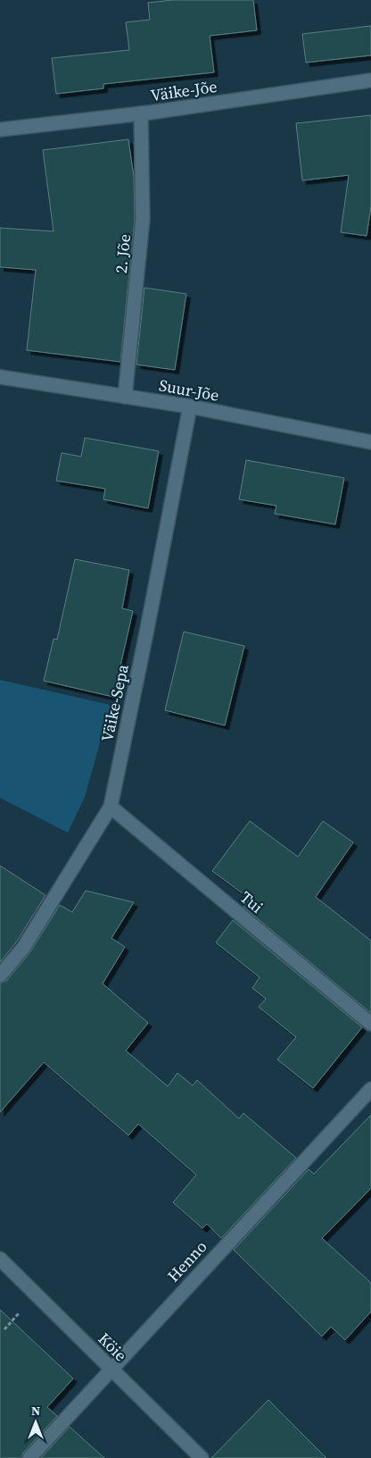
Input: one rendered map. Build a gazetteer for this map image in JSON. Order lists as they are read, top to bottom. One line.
{"streets":{"street":["Väike-Jõe","2. Jõe","Suur-Jõe","Väike-Sepa","Tui","Henno","Köie"]},"crossings":[["Väike-Jõe","2. Jõe"],["2. Jõe","Suur-Jõe"],["Suur-Jõe","Väike-Sepa"],["Väike-Sepa","Tui"],["Henno","Köie"]],"north":"top"}
